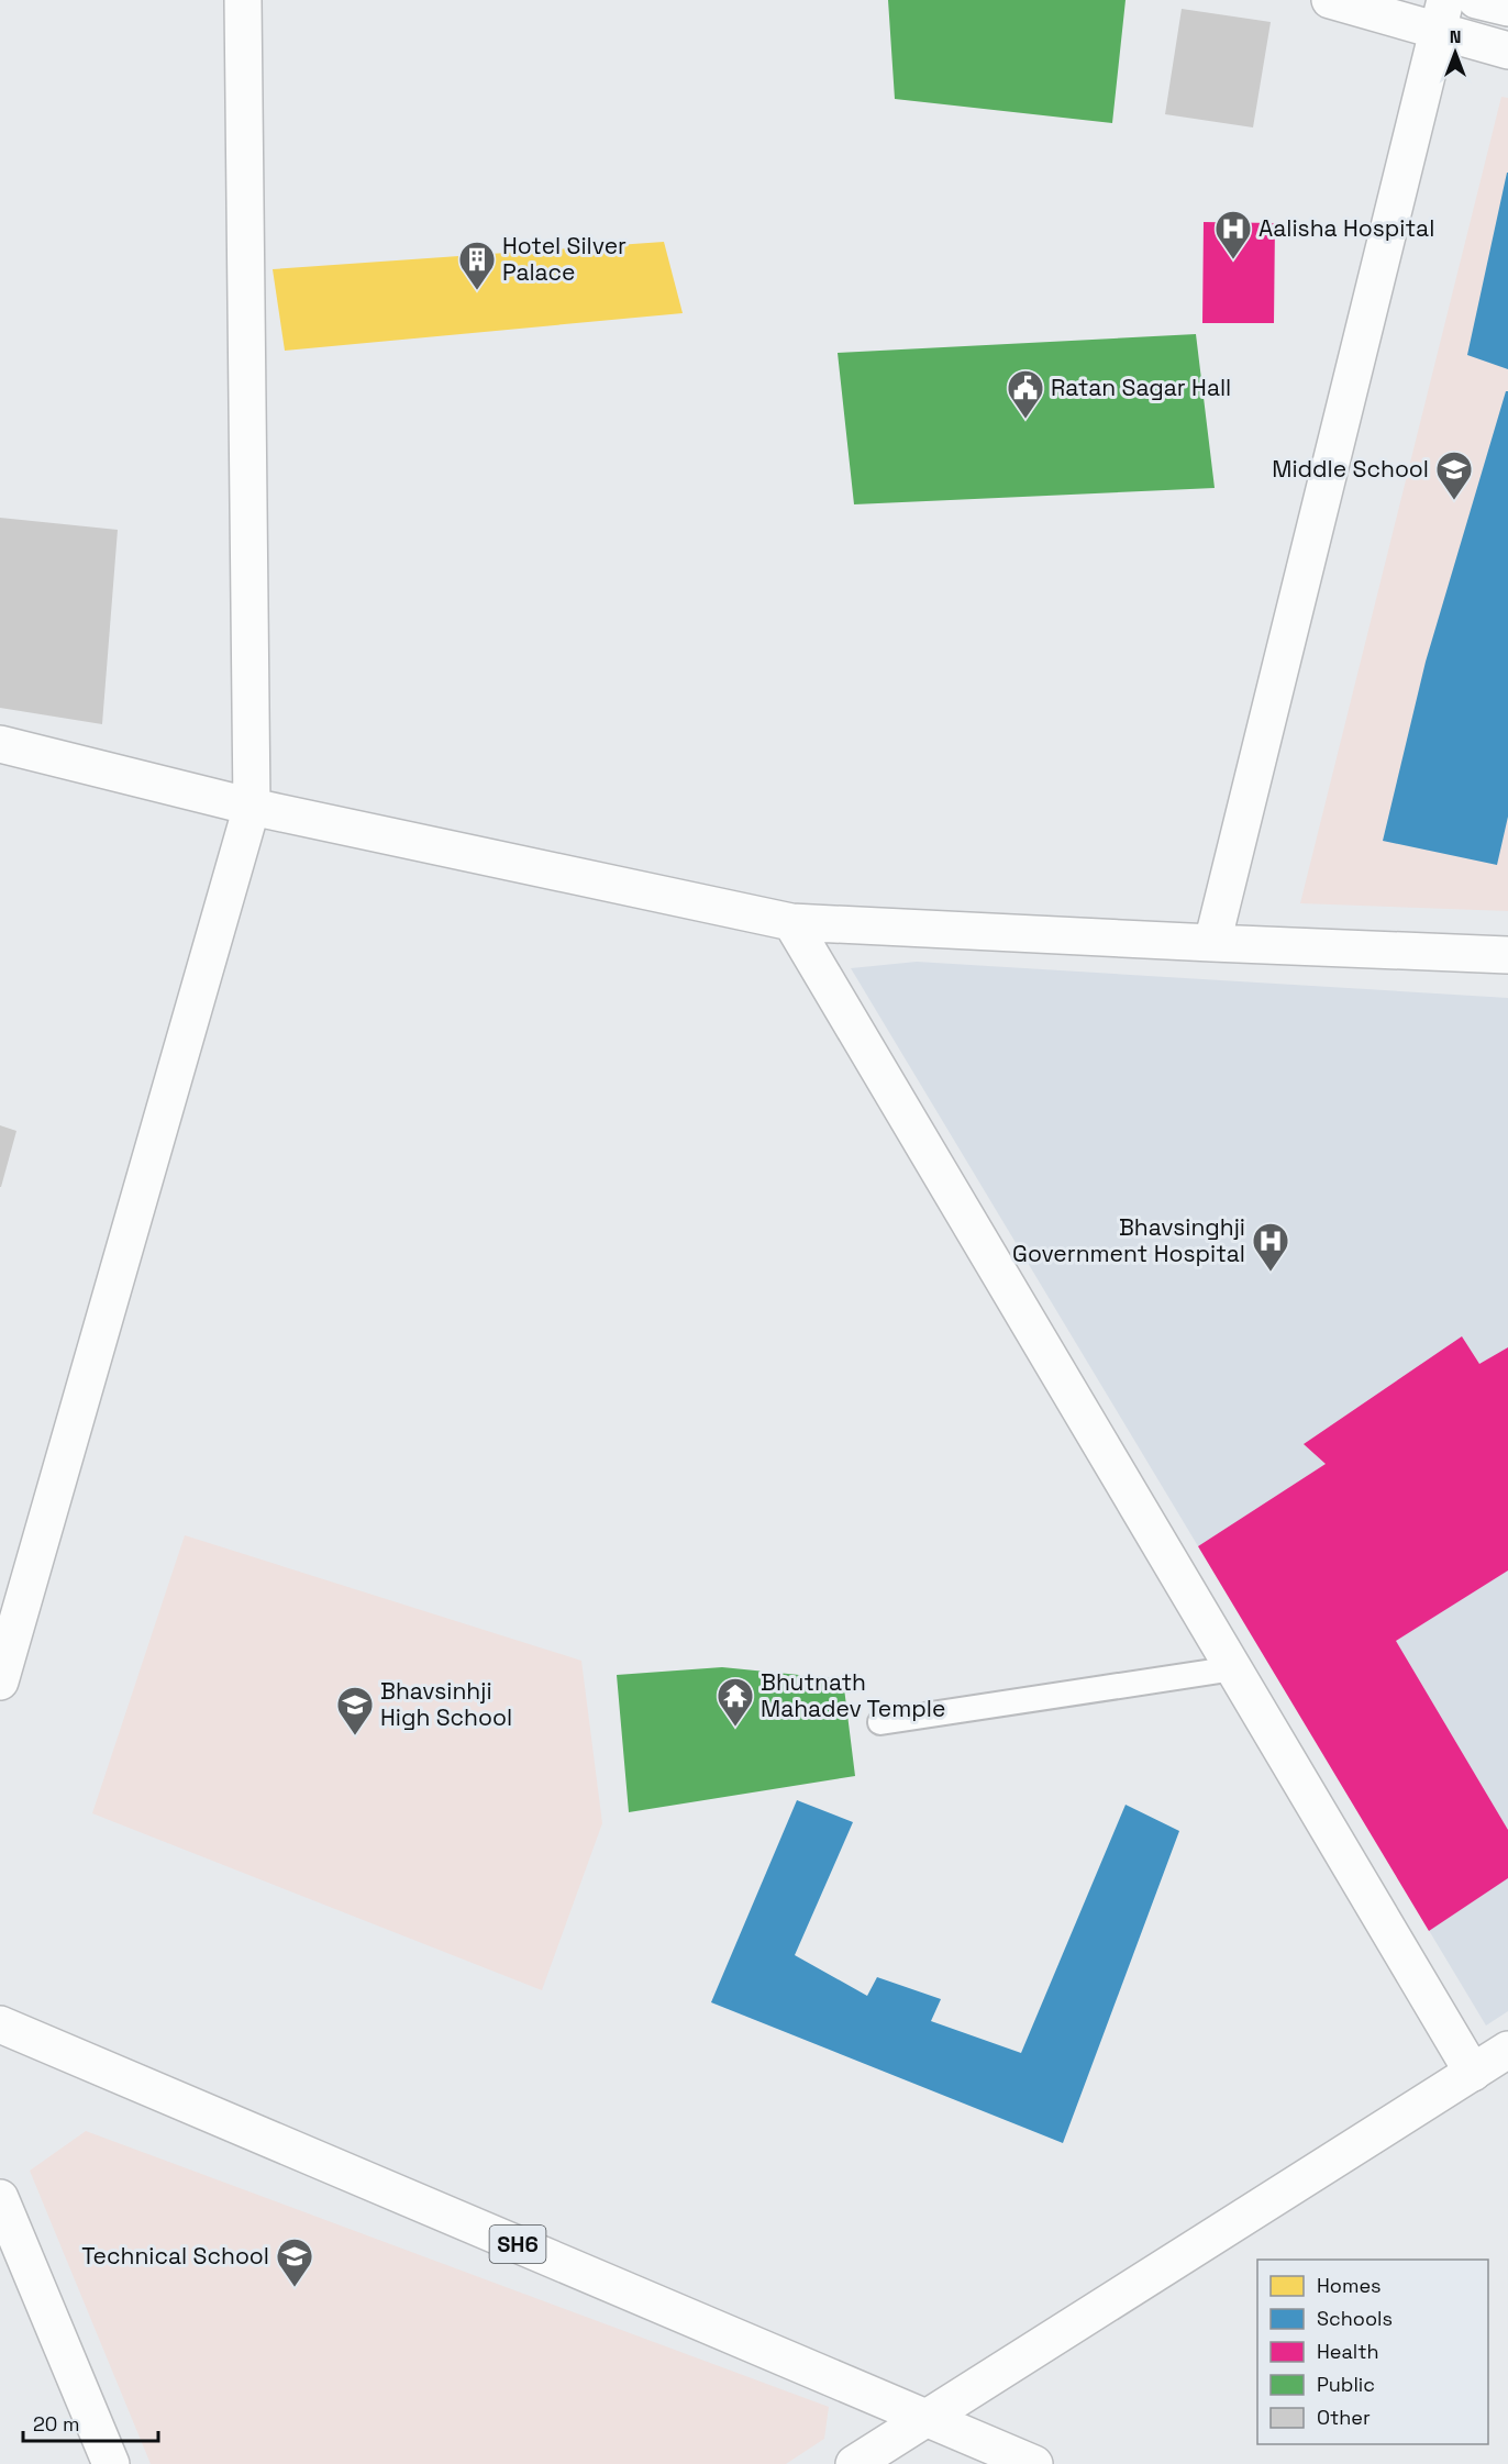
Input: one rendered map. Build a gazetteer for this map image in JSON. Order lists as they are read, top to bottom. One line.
{"streets":{"street":["SH6"]},"places":{"hospital":["Aalisha Hospital","Bhavsinghji Government Hospital"],"building":["Hotel Silver Palace"],"public building":["Ratan Sagar Hall"],"school or university":["Middle School","Bhavsinhji High School","Technical School"],"temple":["Bhutnath Mahadev Temple"]},"legend":["Homes","Schools","Health","Public","Other"],"scale_bar":"20 m","north":"top"}
